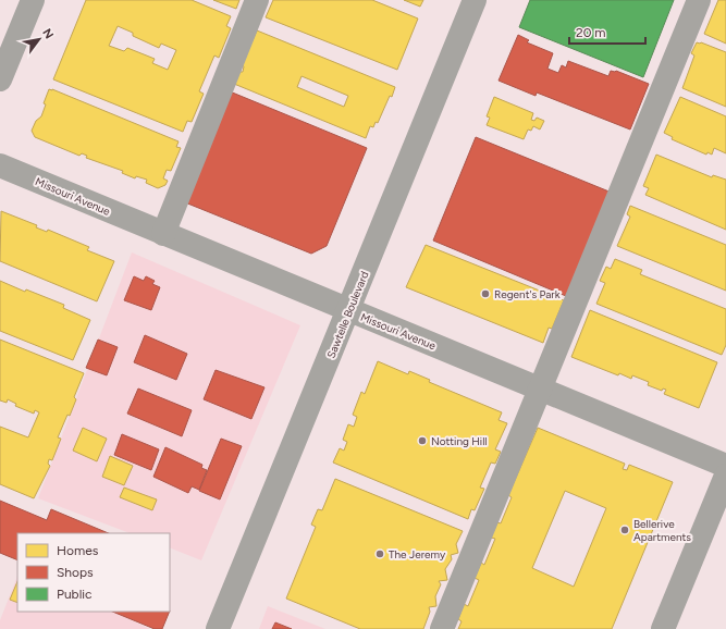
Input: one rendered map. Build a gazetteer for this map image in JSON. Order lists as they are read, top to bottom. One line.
{"streets":{"street":["Missouri Avenue","Sawtelle Boulevard"]},"crossings":[["Missouri Avenue","Sawtelle Boulevard"]],"places":["Regent's Park","Notting Hill","Bellerive Apartments","The Jeremy"],"legend":["Homes","Shops","Public"],"scale_bar":"20 m","north":"top right"}
